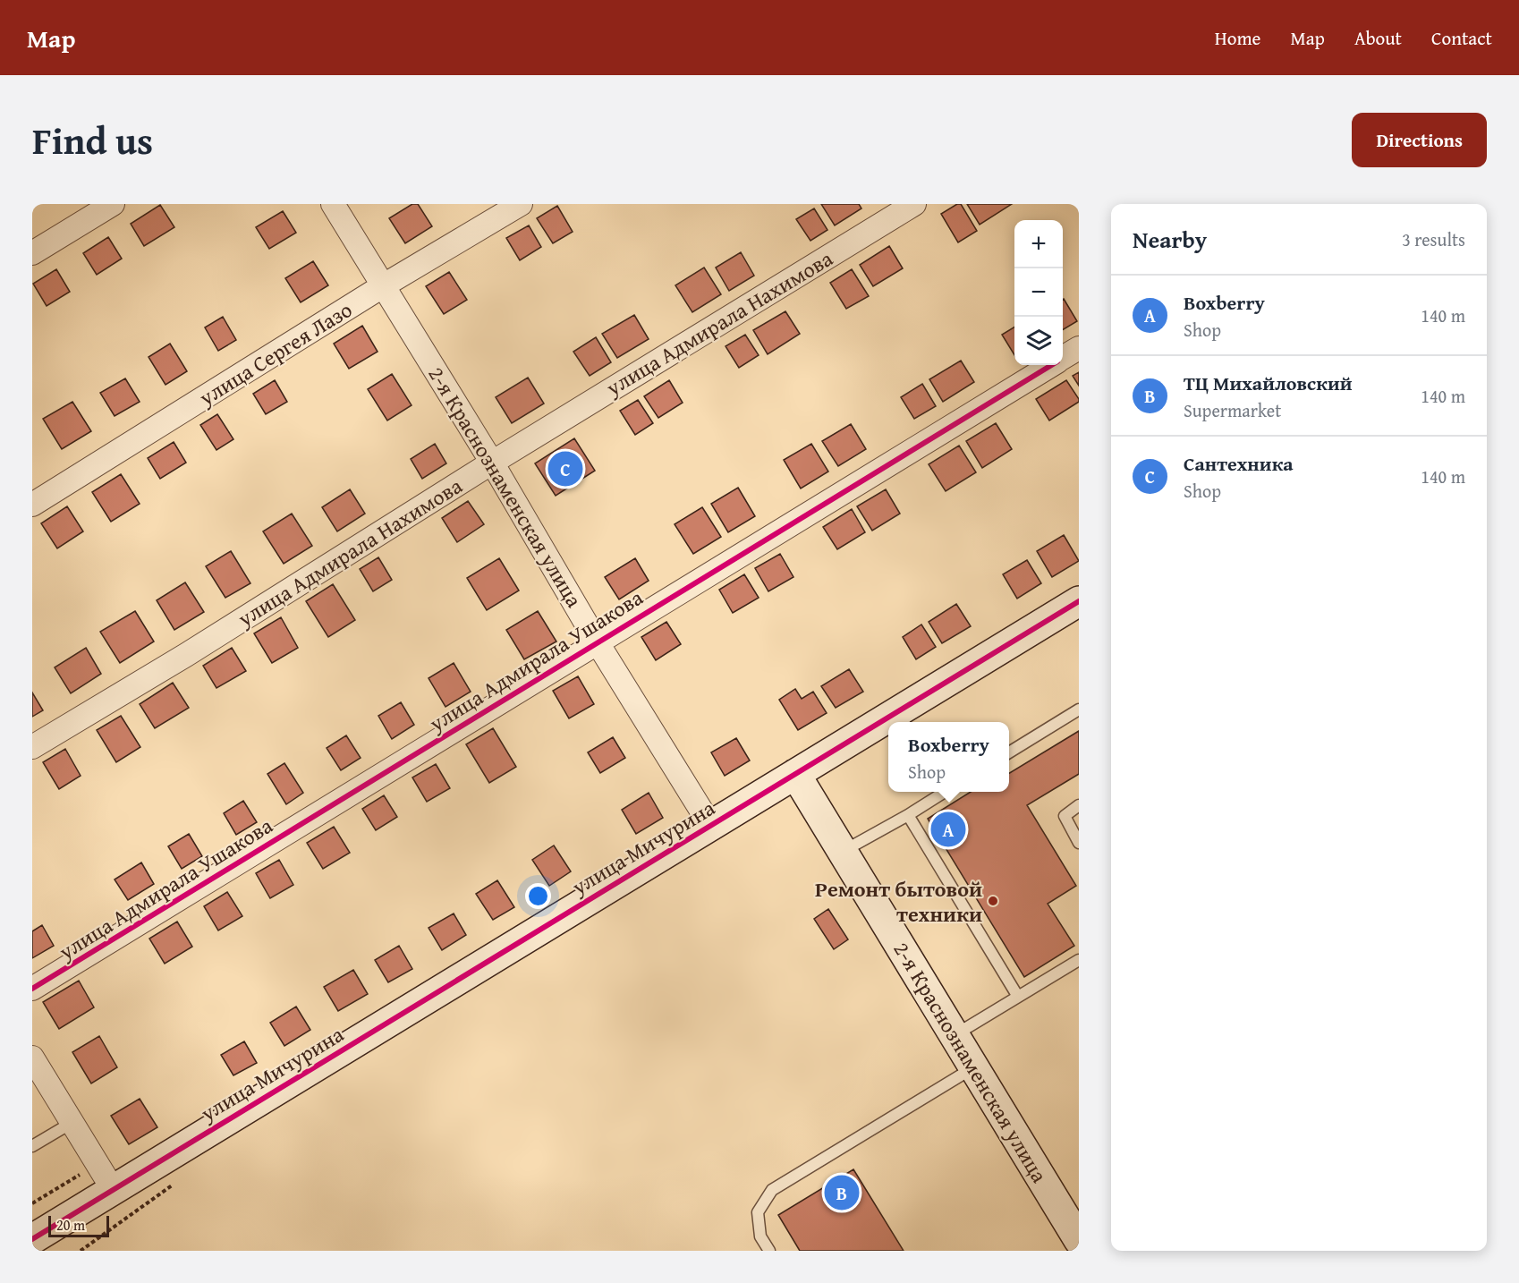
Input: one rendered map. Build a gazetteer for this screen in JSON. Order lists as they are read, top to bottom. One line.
{"streets":{"street":["улица Адмирала Нахимова","улица Сергея Лазо","2-я Краснознаменская улица","улица Адмирала Ушакова","улица Мичурина"]},"crossings":[["улица Адмирала Нахимова","2-я Краснознаменская улица"],["улица Сергея Лазо","2-я Краснознаменская улица"],["2-я Краснознаменская улица","улица Адмирала Ушакова"],["2-я Краснознаменская улица","улица Мичурина"]],"places":["Ремонт бытовой техники"],"scale_bar":"20 m","page":{"header":"Map","nav":["Home","Map","About","Contact"],"title":"Find us","buttons":"Directions","heading":["Nearby","3 results"],"map_buttons":["+","−"],"list":[{"mark":"A","name":"Boxberry","note":"Shop","value":"140 m"},{"mark":"B","name":"ТЦ Михайловский","note":"Supermarket","value":"140 m"},{"mark":"C","name":"Сантехника","note":"Shop","value":"140 m"}],"pins":["C","A","B"],"popup":["Boxberry","Shop"],"scale":"20 m"}}
